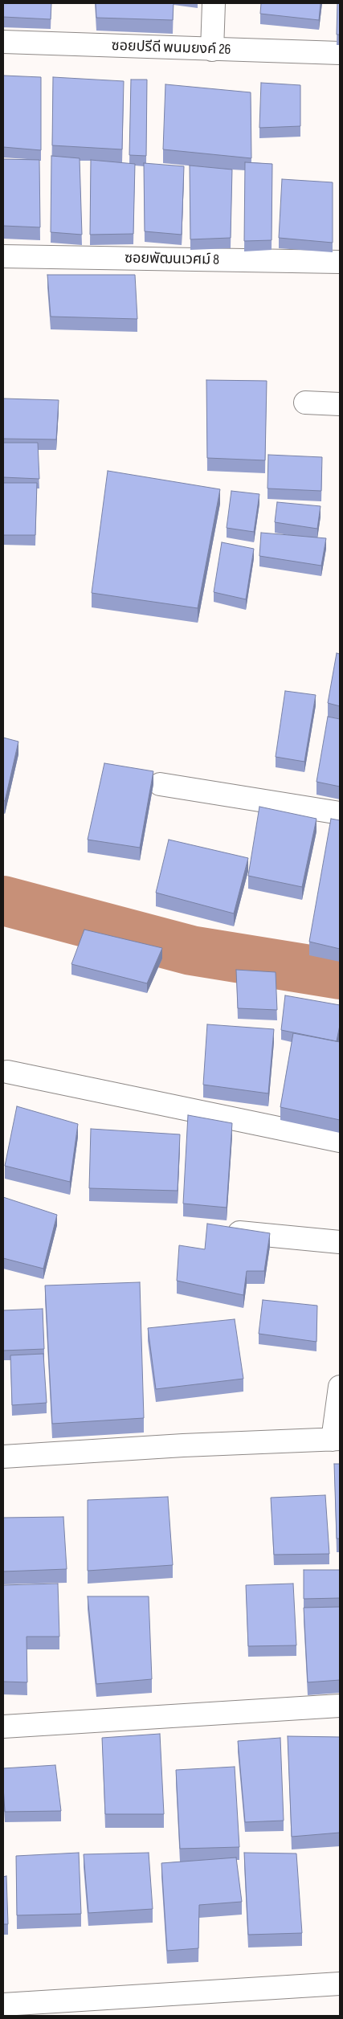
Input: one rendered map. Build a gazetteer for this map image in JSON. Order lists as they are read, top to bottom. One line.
{"streets":{"street":["ซอยปรีดี พนมยงค์ 26","ซอยพัฒนเวศม์ 8"]}}
